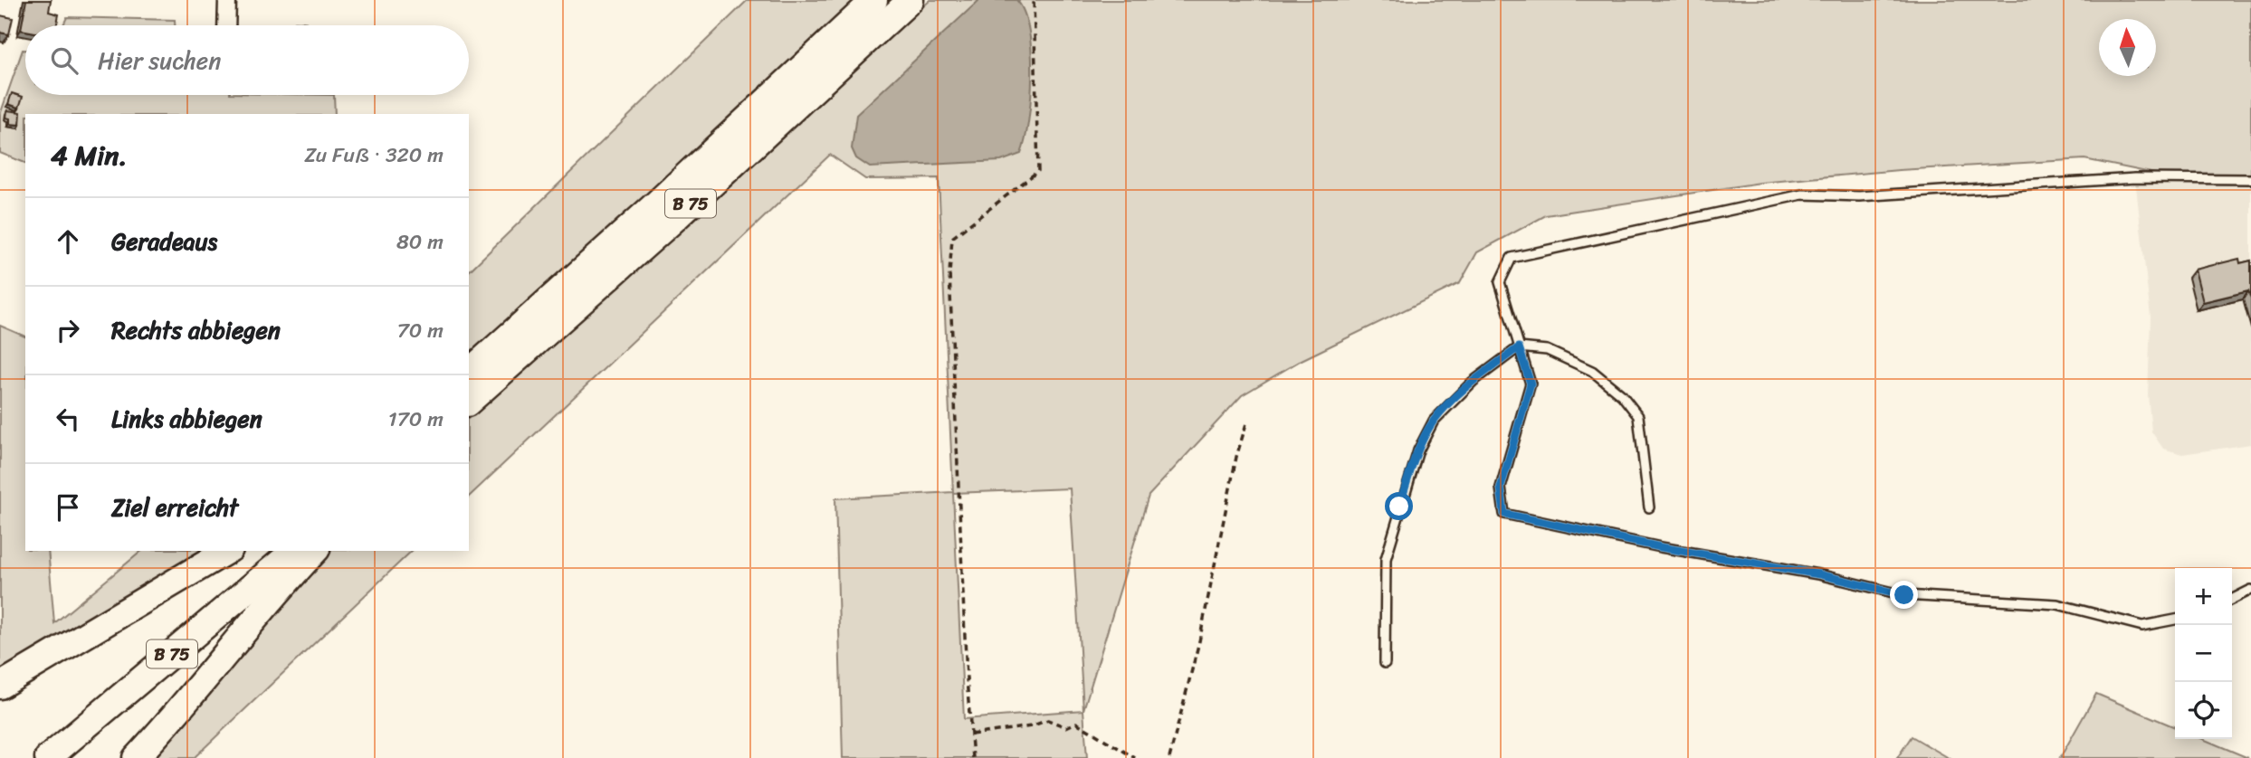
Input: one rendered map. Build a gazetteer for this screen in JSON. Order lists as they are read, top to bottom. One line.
{"streets":{"highway":["B 75"]},"north":"top","page":{"search":"Hier suchen","heading":["4 Min.","Zu Fuß · 320 m"],"list":[["Geradeaus","80 m"],["Rechts abbiegen","70 m"],["Links abbiegen","170 m"],"Ziel erreicht"],"map_buttons":["+","−"]}}
